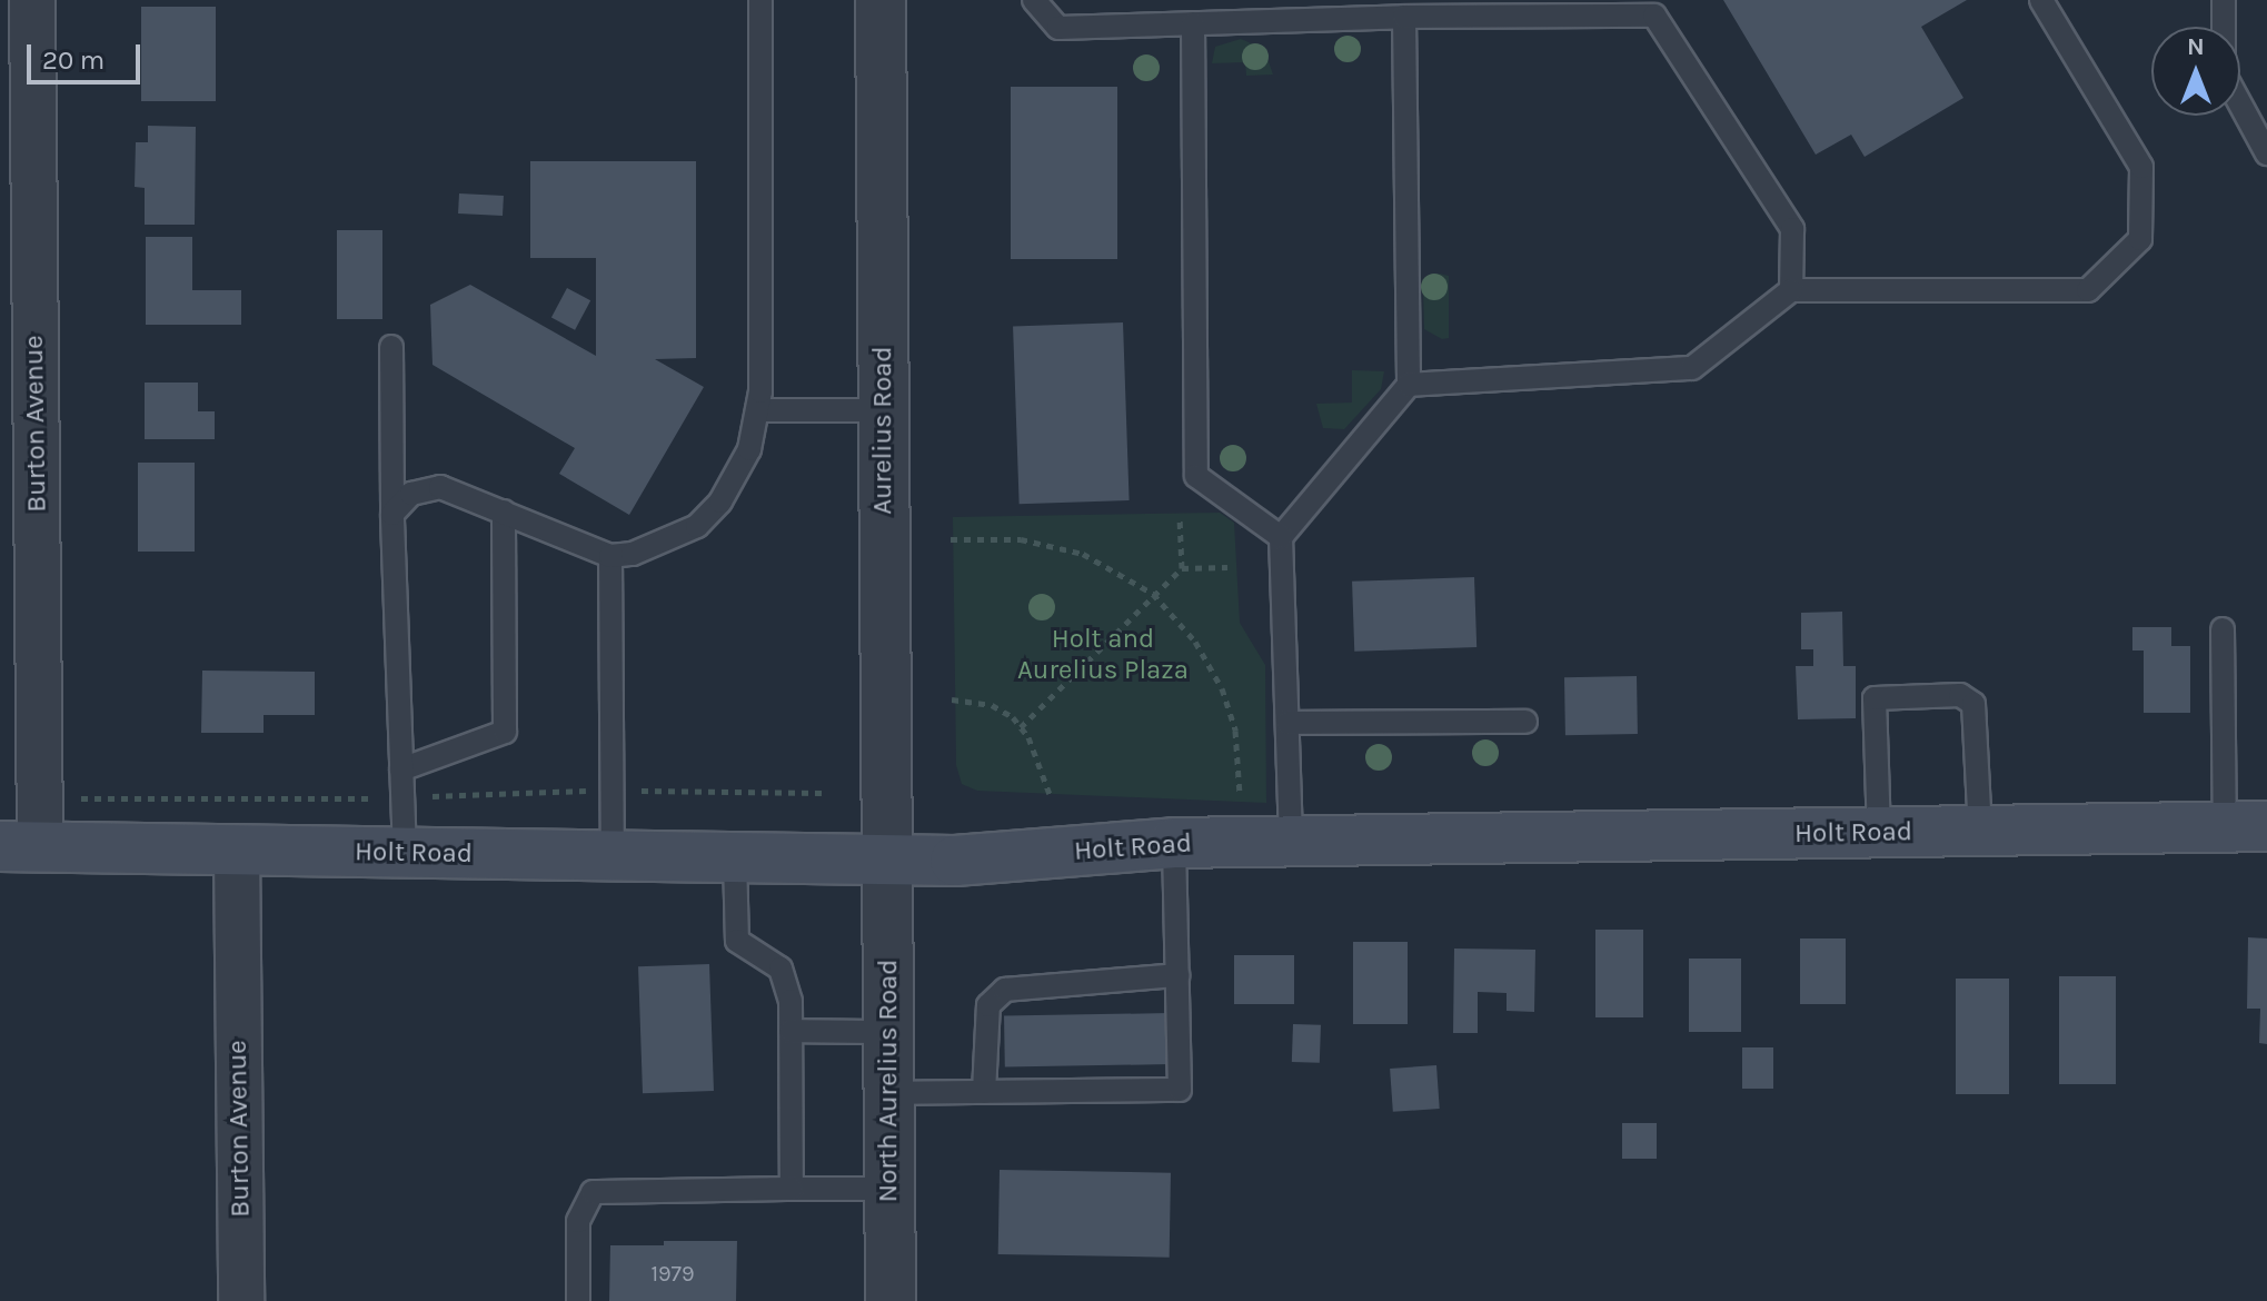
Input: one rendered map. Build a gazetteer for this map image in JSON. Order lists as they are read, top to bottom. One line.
{"streets":{"main road":["Holt Road"],"street":["Burton Avenue","Aurelius Road","North Aurelius Road"]},"crossings":[["Burton Avenue","Holt Road"],["Aurelius Road","Holt Road"],["Aurelius Road","North Aurelius Road"],["Holt Road","North Aurelius Road"]],"parks":["Holt and Aurelius Plaza"],"house_numbers":["1979"],"scale_bar":"20 m","north":"top"}
